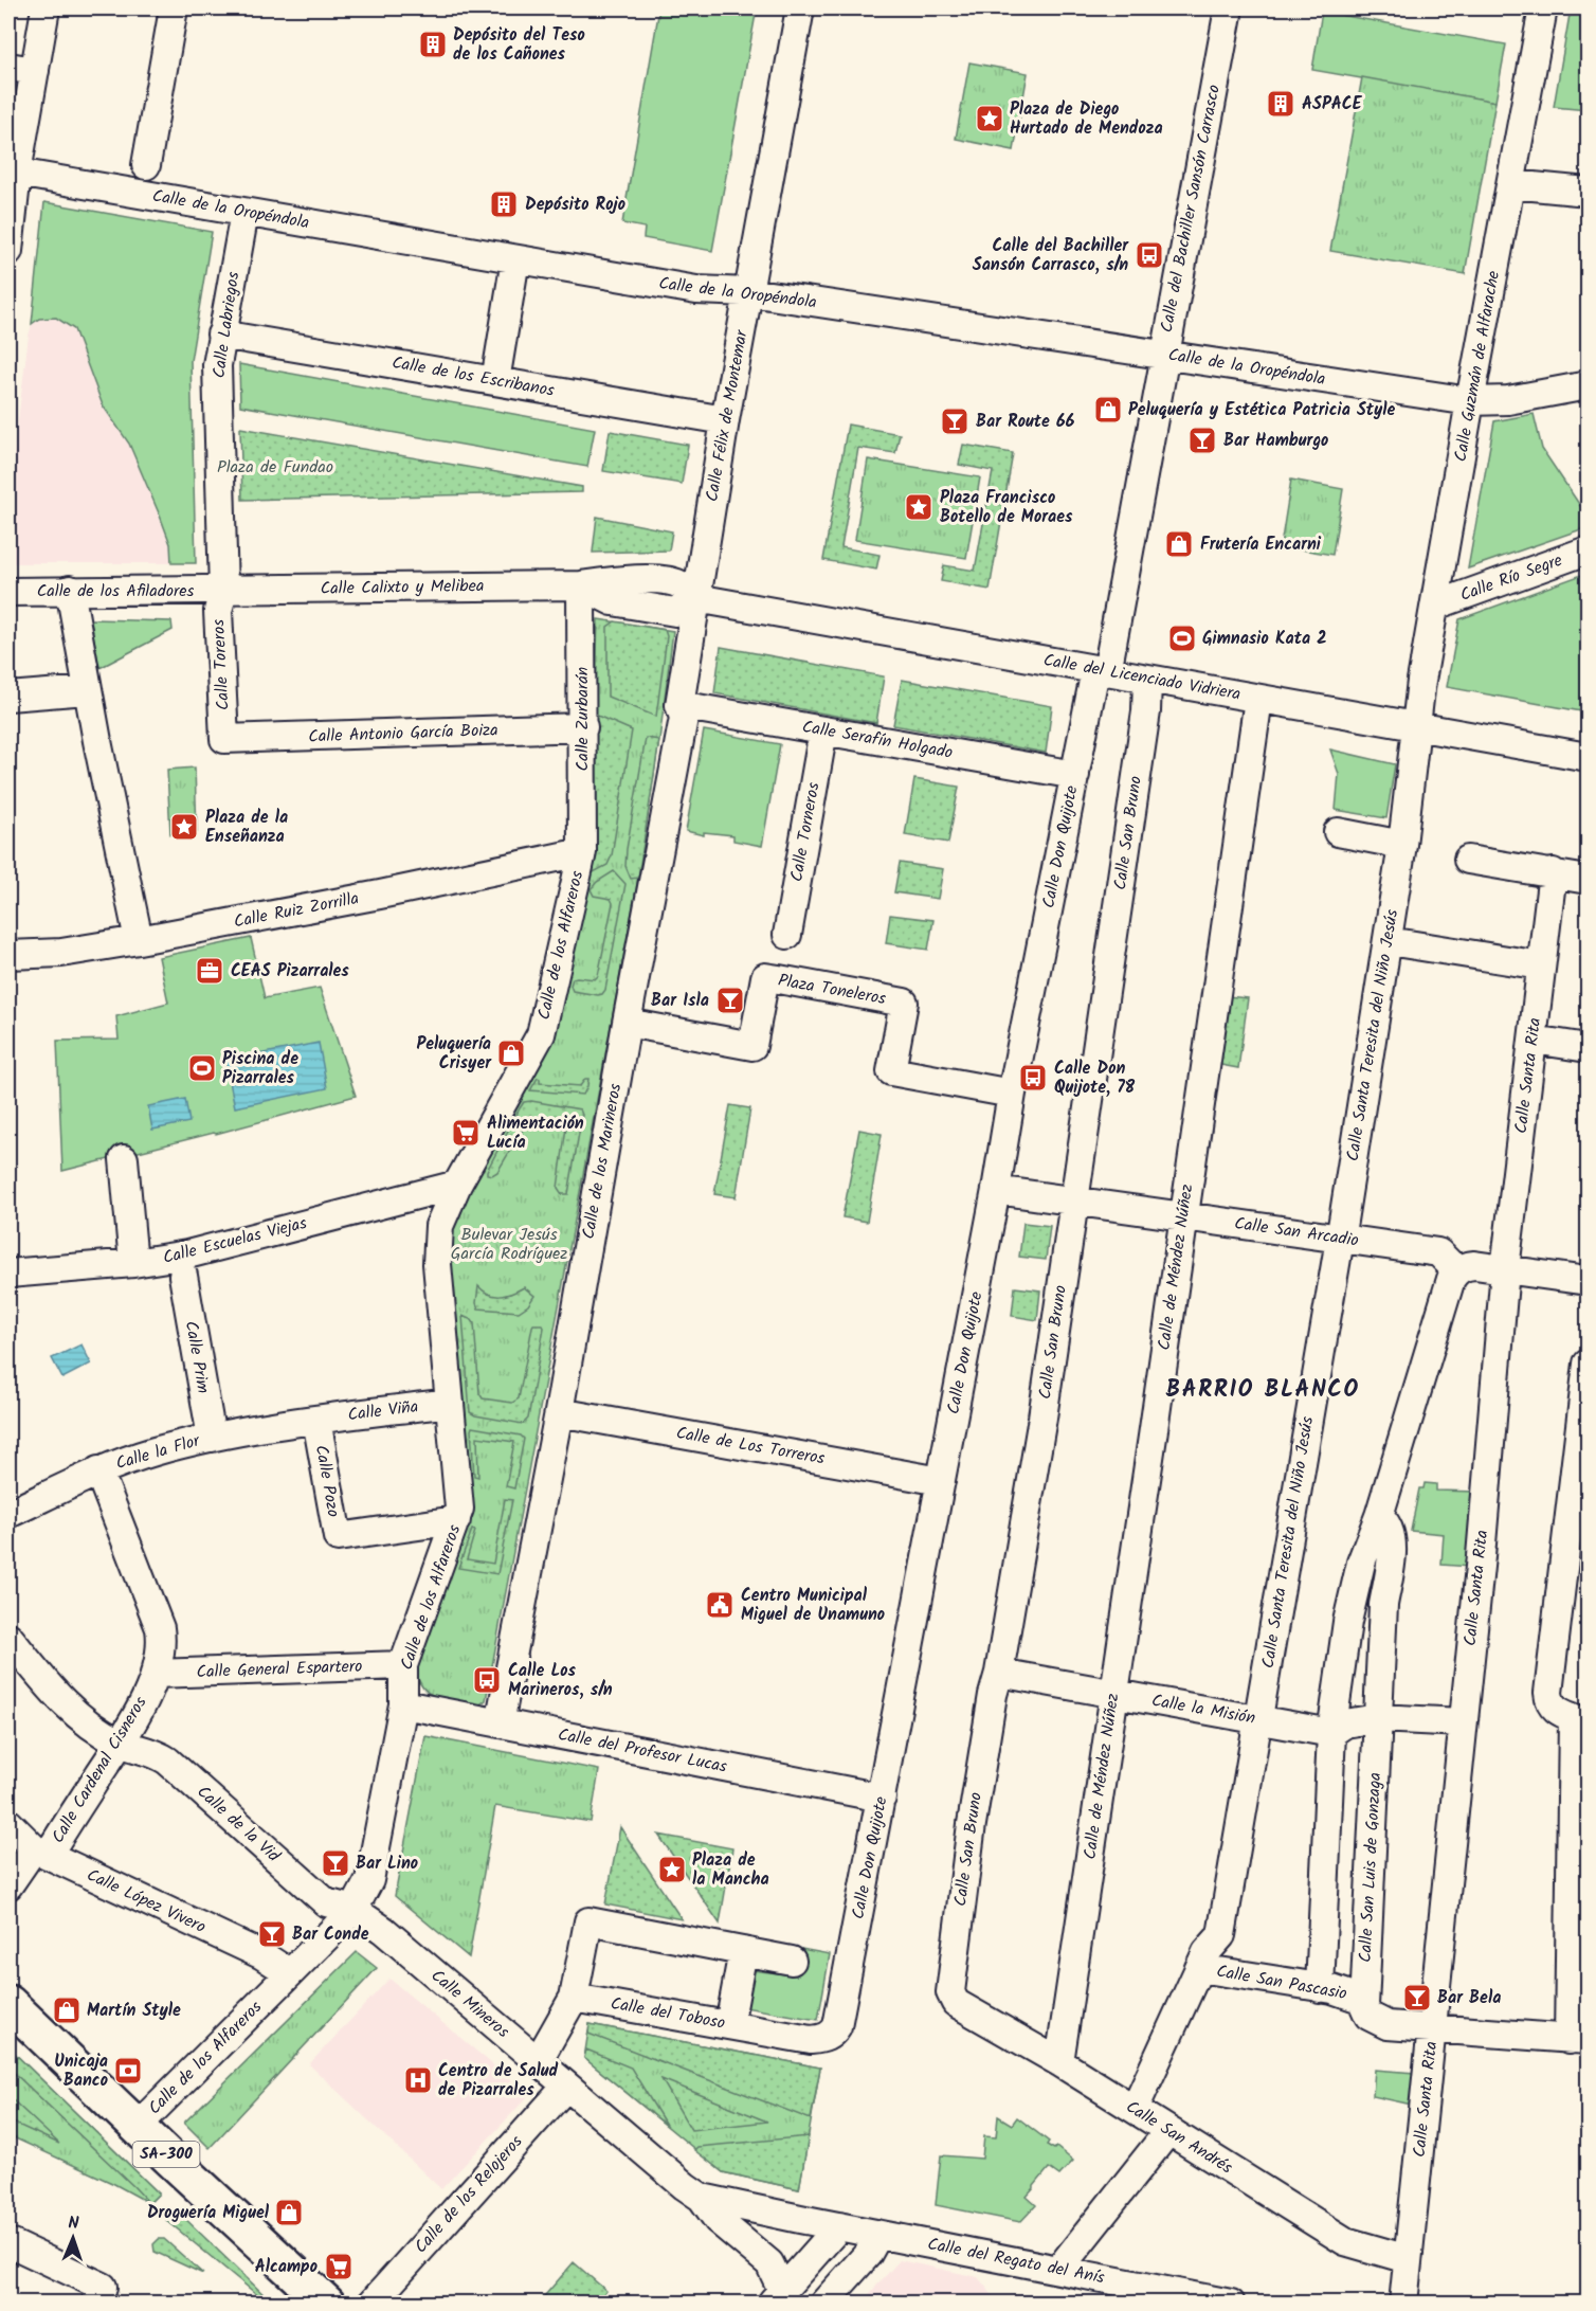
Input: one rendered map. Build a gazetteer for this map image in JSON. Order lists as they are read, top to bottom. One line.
{"streets":{"highway":["SA-300"],"street":["Calle del Bachiller Sansón Carrasco","Calle de la Oropéndola","Calle Labriegos","Calle Guzmán de Alfarache","Calle de los Escribanos","Calle Félix de Montemar","Calle Río Segre","Calle Calixto y Melibea","Calle de los Afiladores","Calle Toreros","Calle del Licenciado Vidriera","Calle Zurbarán","Calle Antonio García Boiza","Calle Serafín Holgado","Calle Torneros","Calle San Bruno","Calle Don Quijote","Calle Ruiz Zorrilla","Calle de los Alfareros","Plaza Toneleros","Calle Santa Teresita del Niño Jesús","Calle Santa Rita","Calle de los Marineros","Calle San Arcadio","Calle Escuelas Viejas","Calle de Méndez Núñez","Calle Prim","Calle Viña","Calle de Los Torreros","Calle la Flor","Calle Pozo","Calle General Espartero","Calle la Misión","Calle del Profesor Lucas","Calle Cardenal Cisneros","Calle de la Vid","Calle San Luis de Gonzaga","Calle López Vivero","Calle San Pascasio","Calle Mineros","Calle del Toboso","Calle San Andrés","Calle de los Relojeros","Calle del Regato del Anís"]},"crossings":[["Calle del Bachiller Sansón Carrasco","Calle de la Oropéndola"],["Calle del Bachiller Sansón Carrasco","Calle del Licenciado Vidriera"],["Calle del Bachiller Sansón Carrasco","Calle Don Quijote"],["Calle de la Oropéndola","Calle Labriegos"],["Calle de la Oropéndola","Calle Guzmán de Alfarache"],["Calle de la Oropéndola","Calle Félix de Montemar"],["Calle Labriegos","Calle de los Escribanos"],["Calle Labriegos","Calle Calixto y Melibea"],["Calle Labriegos","Calle de los Afiladores"],["Calle Labriegos","Calle Toreros"],["Calle Guzmán de Alfarache","Calle Río Segre"],["Calle Guzmán de Alfarache","Calle del Licenciado Vidriera"],["Calle Guzmán de Alfarache","Calle Santa Teresita del Niño Jesús"],["Calle de los Escribanos","Calle Félix de Montemar"],["Calle Félix de Montemar","Calle Calixto y Melibea"],["Calle Félix de Montemar","Calle del Licenciado Vidriera"],["Calle Félix de Montemar","Calle de los Marineros"],["Calle Calixto y Melibea","Calle de los Afiladores"],["Calle Calixto y Melibea","Calle Toreros"],["Calle Calixto y Melibea","Calle del Licenciado Vidriera"],["Calle Calixto y Melibea","Calle Zurbarán"],["Calle Calixto y Melibea","Calle de los Marineros"],["Calle de los Afiladores","Calle Toreros"],["Calle Toreros","Calle Antonio García Boiza"],["Calle del Licenciado Vidriera","Calle San Bruno"],["Calle del Licenciado Vidriera","Calle Don Quijote"],["Calle del Licenciado Vidriera","Calle Santa Teresita del Niño Jesús"],["Calle del Licenciado Vidriera","Calle de los Marineros"],["Calle del Licenciado Vidriera","Calle de Méndez Núñez"],["Calle Zurbarán","Calle Antonio García Boiza"],["Calle Zurbarán","Calle Ruiz Zorrilla"],["Calle Zurbarán","Calle de los Alfareros"],["Calle Serafín Holgado","Calle Torneros"],["Calle Serafín Holgado","Calle Don Quijote"],["Calle Serafín Holgado","Calle de los Marineros"],["Calle San Bruno","Calle San Arcadio"],["Calle San Bruno","Calle la Misión"],["Calle San Bruno","Calle San Andrés"],["Calle Don Quijote","Plaza Toneleros"],["Calle Don Quijote","Calle San Arcadio"],["Calle Don Quijote","Calle de Los Torreros"],["Calle Don Quijote","Calle del Profesor Lucas"],["Calle Don Quijote","Calle del Toboso"],["Calle Ruiz Zorrilla","Calle de los Alfareros"],["Calle de los Alfareros","Calle Escuelas Viejas"],["Calle de los Alfareros","Calle Viña"],["Calle de los Alfareros","Calle Pozo"],["Calle de los Alfareros","Calle General Espartero"],["Calle de los Alfareros","Calle del Profesor Lucas"],["Calle de los Alfareros","Calle de la Vid"],["Calle de los Alfareros","Calle López Vivero"],["Calle de los Alfareros","Calle Mineros"],["Calle de los Alfareros","SA-300"],["Plaza Toneleros","Calle de los Marineros"],["Calle Santa Teresita del Niño Jesús","Calle San Arcadio"],["Calle Santa Teresita del Niño Jesús","Calle la Misión"],["Calle Santa Teresita del Niño Jesús","Calle San Pascasio"],["Calle Santa Teresita del Niño Jesús","Calle San Andrés"],["Calle Santa Rita","Calle San Pascasio"],["Calle Santa Rita","Calle San Andrés"],["Calle de los Marineros","Calle de Los Torreros"],["Calle de los Marineros","Calle del Profesor Lucas"],["Calle San Arcadio","Calle de Méndez Núñez"],["Calle de Méndez Núñez","Calle la Misión"],["Calle de Méndez Núñez","Calle San Andrés"],["Calle Prim","Calle la Flor"],["Calle Viña","Calle la Flor"],["Calle Viña","Calle Pozo"],["Calle la Flor","Calle Pozo"],["Calle la Flor","Calle Cardenal Cisneros"],["Calle General Espartero","Calle Cardenal Cisneros"],["Calle Cardenal Cisneros","Calle de la Vid"],["Calle Cardenal Cisneros","Calle López Vivero"],["Calle de la Vid","Calle Mineros"],["Calle San Luis de Gonzaga","Calle San Pascasio"],["Calle Mineros","Calle de los Relojeros"],["Calle Mineros","Calle del Regato del Anís"]],"districts":["BARRIO BLANCO"],"parks":["Plaza de Fundao","Bulevar Jesús García Rodríguez"],"places":{"building":["Depósito del Teso de los Cañones","ASPACE","Depósito Rojo"],"place":["Plaza de Diego Hurtado de Mendoza","Plaza Francisco Botello de Moraes","Plaza de la Enseñanza","Plaza de la Mancha"],"bus stop":["Calle del Bachiller Sansón Carrasco, s/n","Calle Don Quijote, 78","Calle Los Marineros, s/n"],"shop":["Peluquería y Estética Patricia Style","Frutería Encarni","Peluquería Crisyer","Martín Style","Droguería Miguel"],"bar":["Bar Route 66","Bar Hamburgo","Bar Isla","Bar Lino","Bar Conde","Bar Bela"],"sports":["Gimnasio Kata 2","Piscina de Pizarrales"],"office":["CEAS Pizarrales"],"supermarket":["Alimentación Lucía","Alcampo"],"public building":["Centro Municipal Miguel de Unamuno"],"bank":["Unicaja Banco"],"hospital":["Centro de Salud de Pizarrales"]},"north":"top"}
